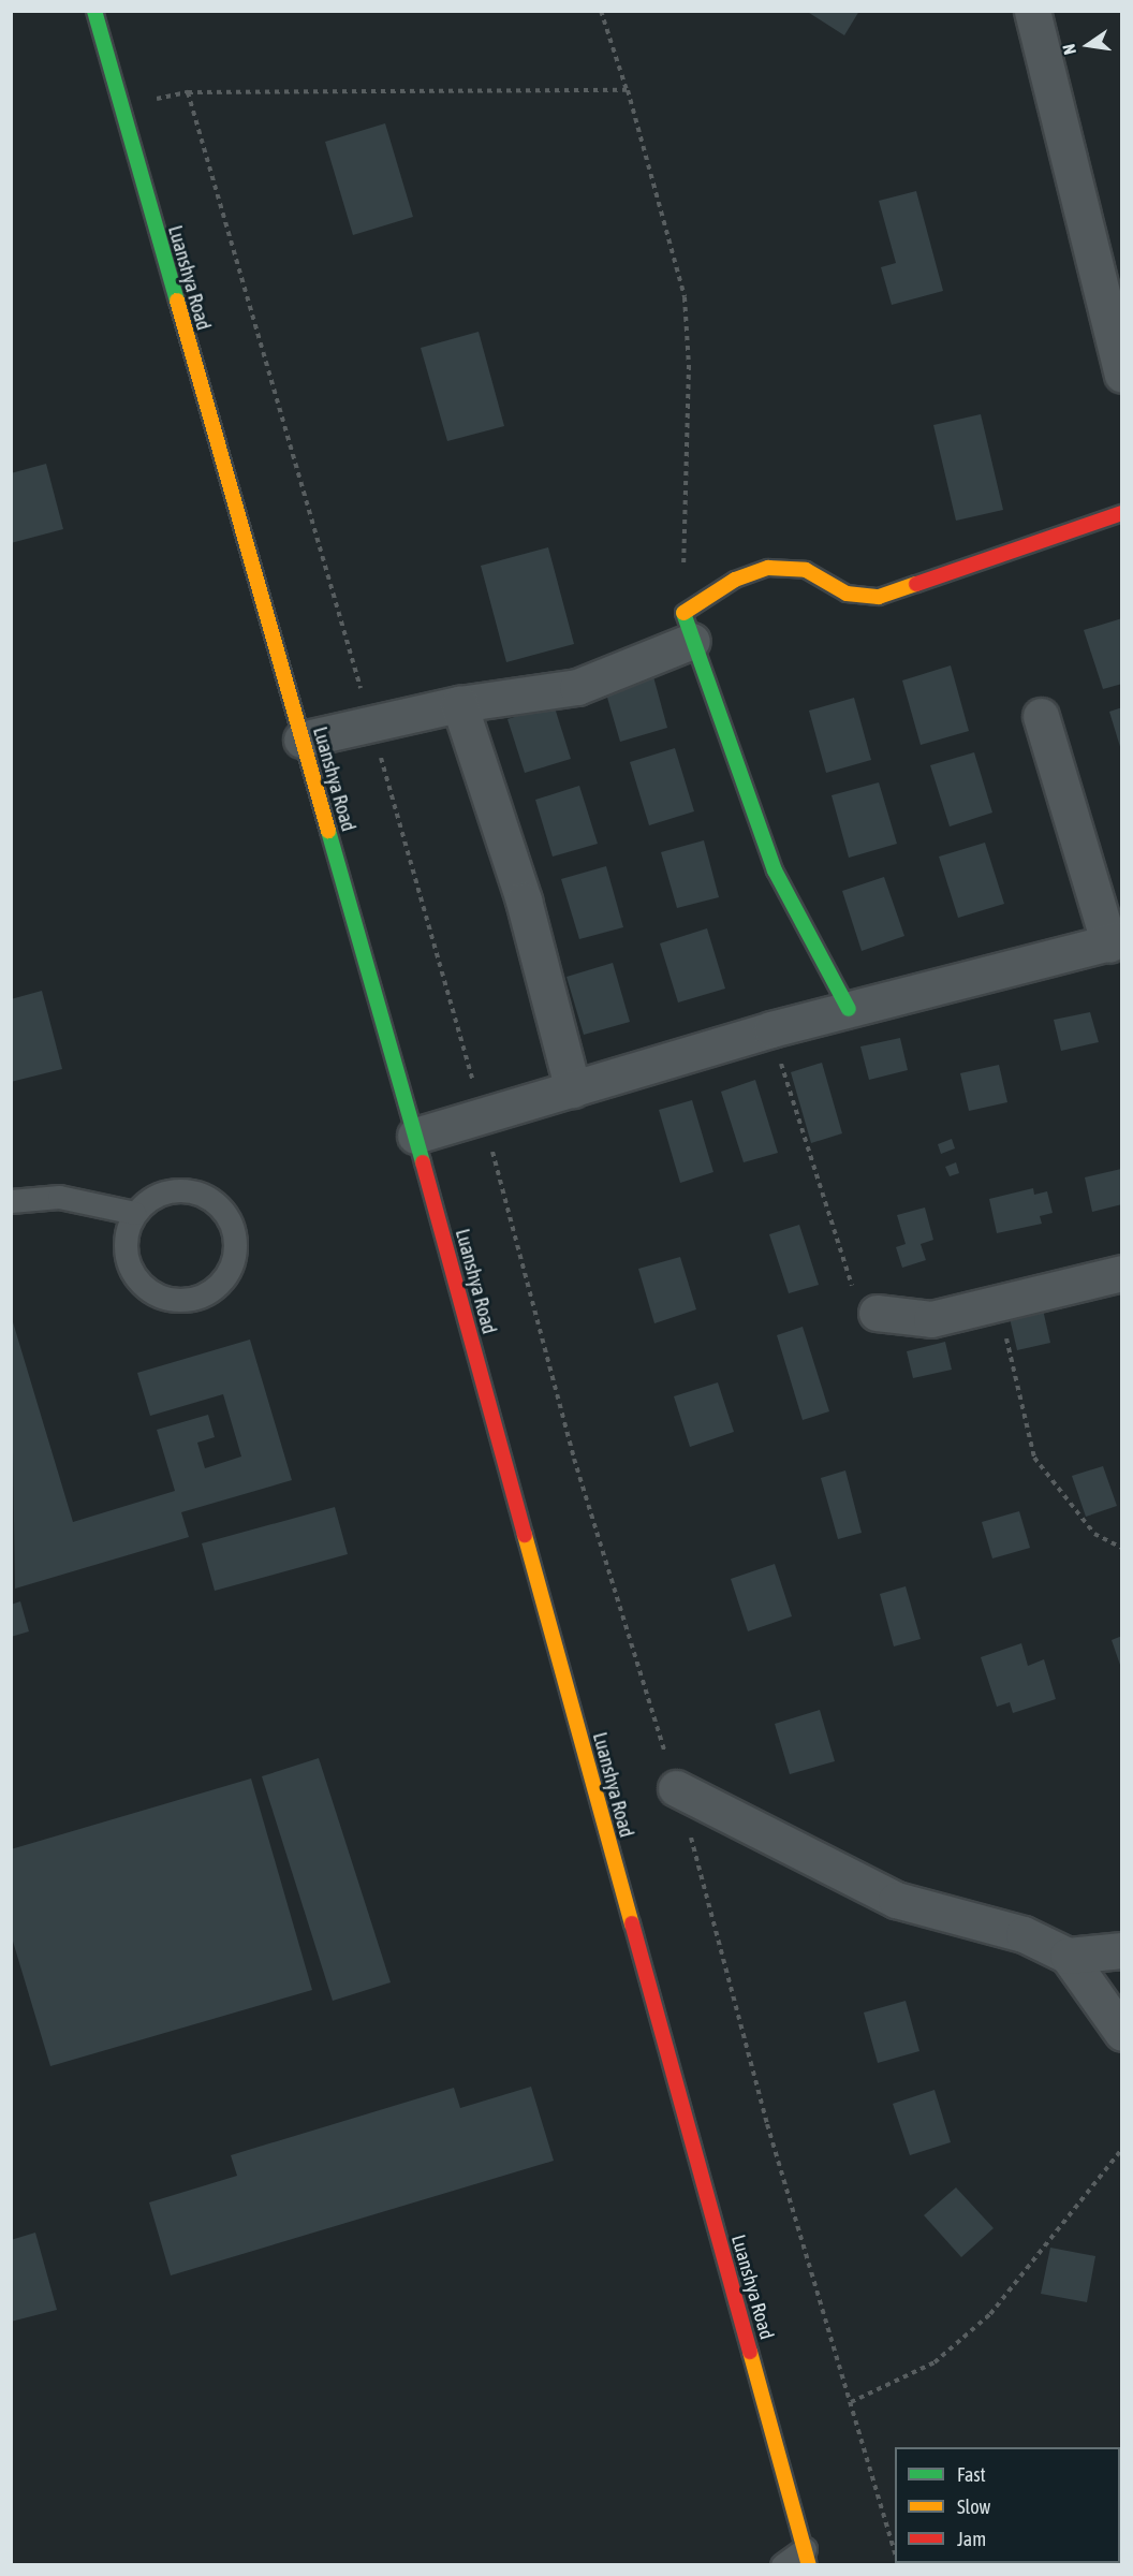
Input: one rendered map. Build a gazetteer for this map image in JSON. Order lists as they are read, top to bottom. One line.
{"streets":{"main road":["Luanshya Road"]},"legend":["Fast","Slow","Jam"],"north":"left"}
